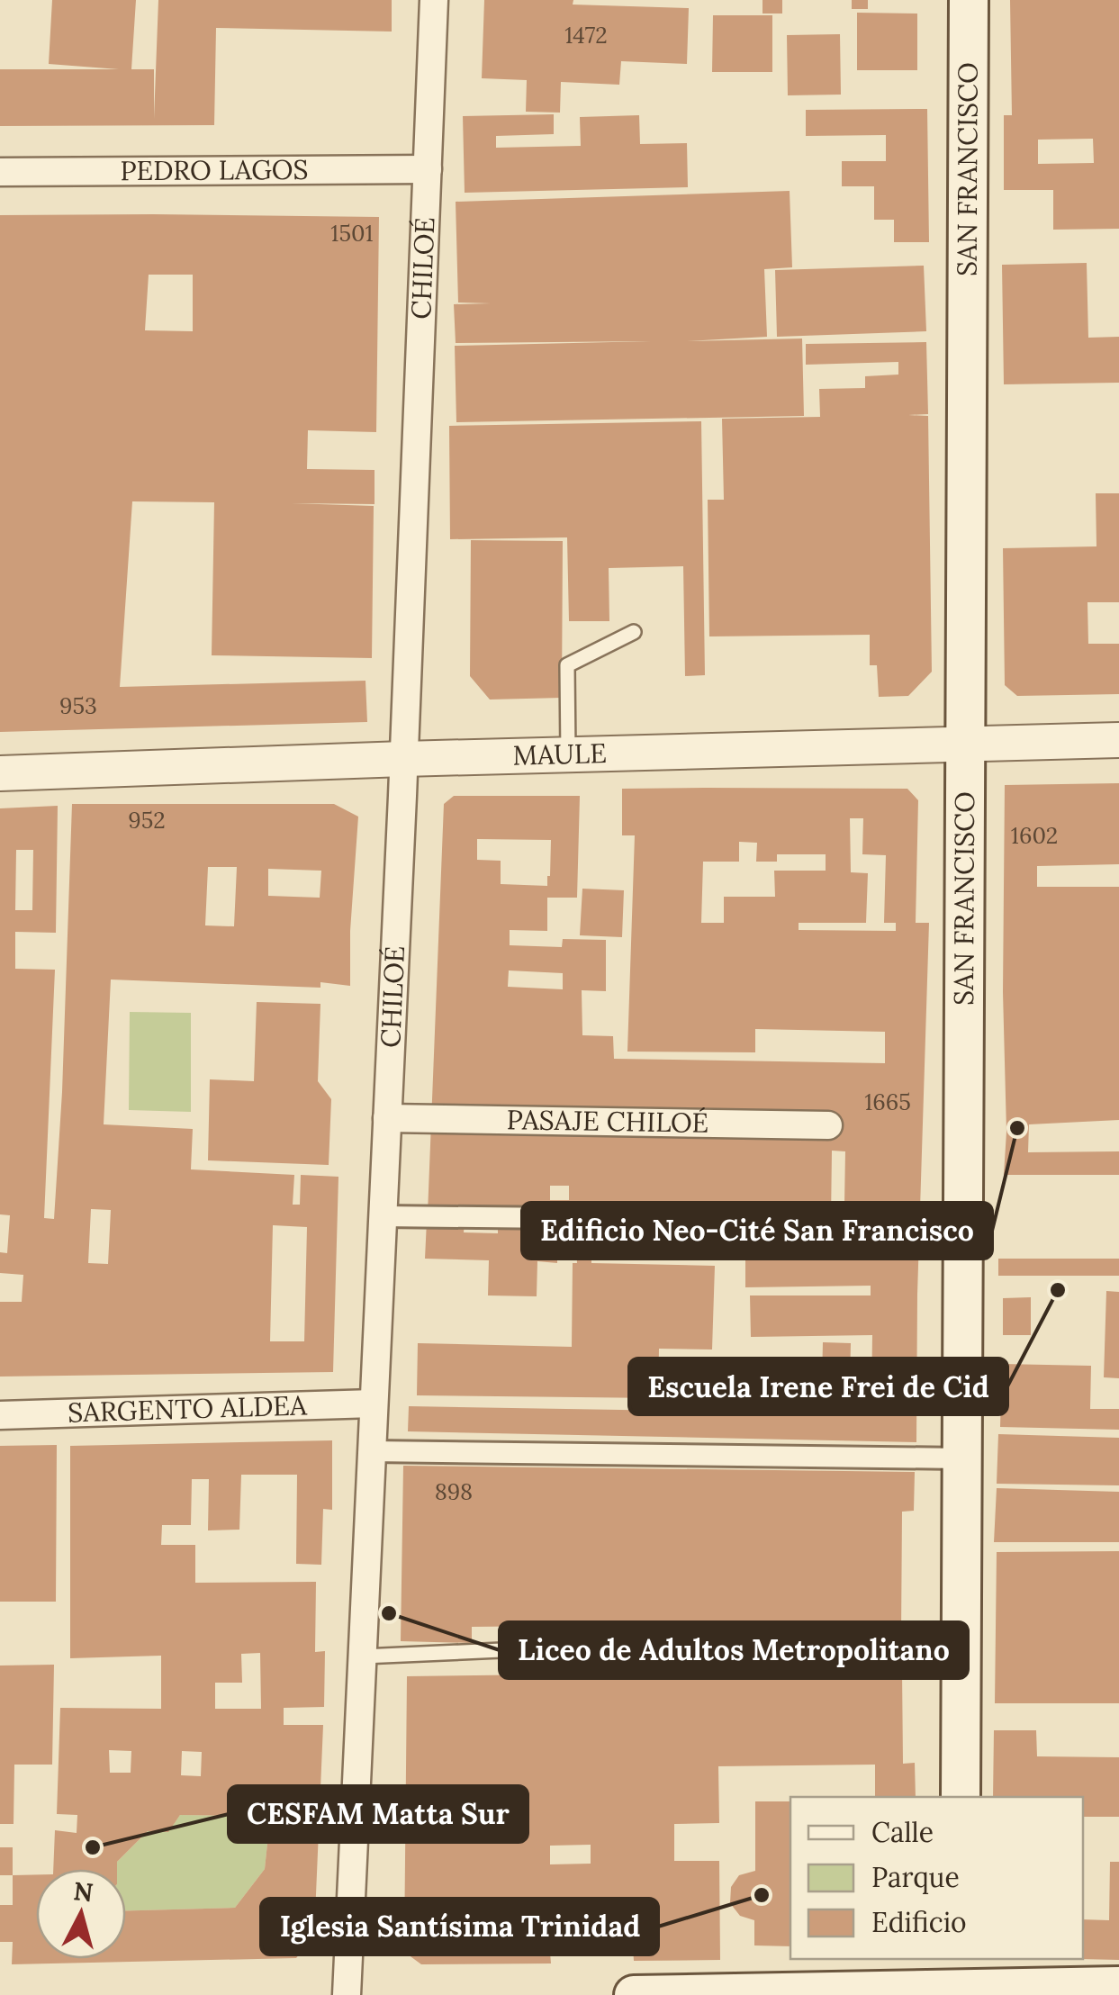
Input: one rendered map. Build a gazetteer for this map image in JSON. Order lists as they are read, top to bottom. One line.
{"streets":{"main road":["SAN FRANCISCO"],"street":["PEDRO LAGOS","CHILOÉ","MAULE","PASAJE CHILOÉ","SARGENTO ALDEA"]},"crossings":[["SAN FRANCISCO","MAULE"],["PEDRO LAGOS","CHILOÉ"],["CHILOÉ","MAULE"],["CHILOÉ","PASAJE CHILOÉ"],["CHILOÉ","SARGENTO ALDEA"]],"places":["Edificio Neo-Cité San Francisco","Escuela Irene Frei de Cid","Liceo de Adultos Metropolitano","CESFAM Matta Sur","Iglesia Santísima Trinidad"],"house_numbers":["1472","1501","953","952","1602","1665","898"],"legend":["Calle","Parque","Edificio"],"north":"top"}
